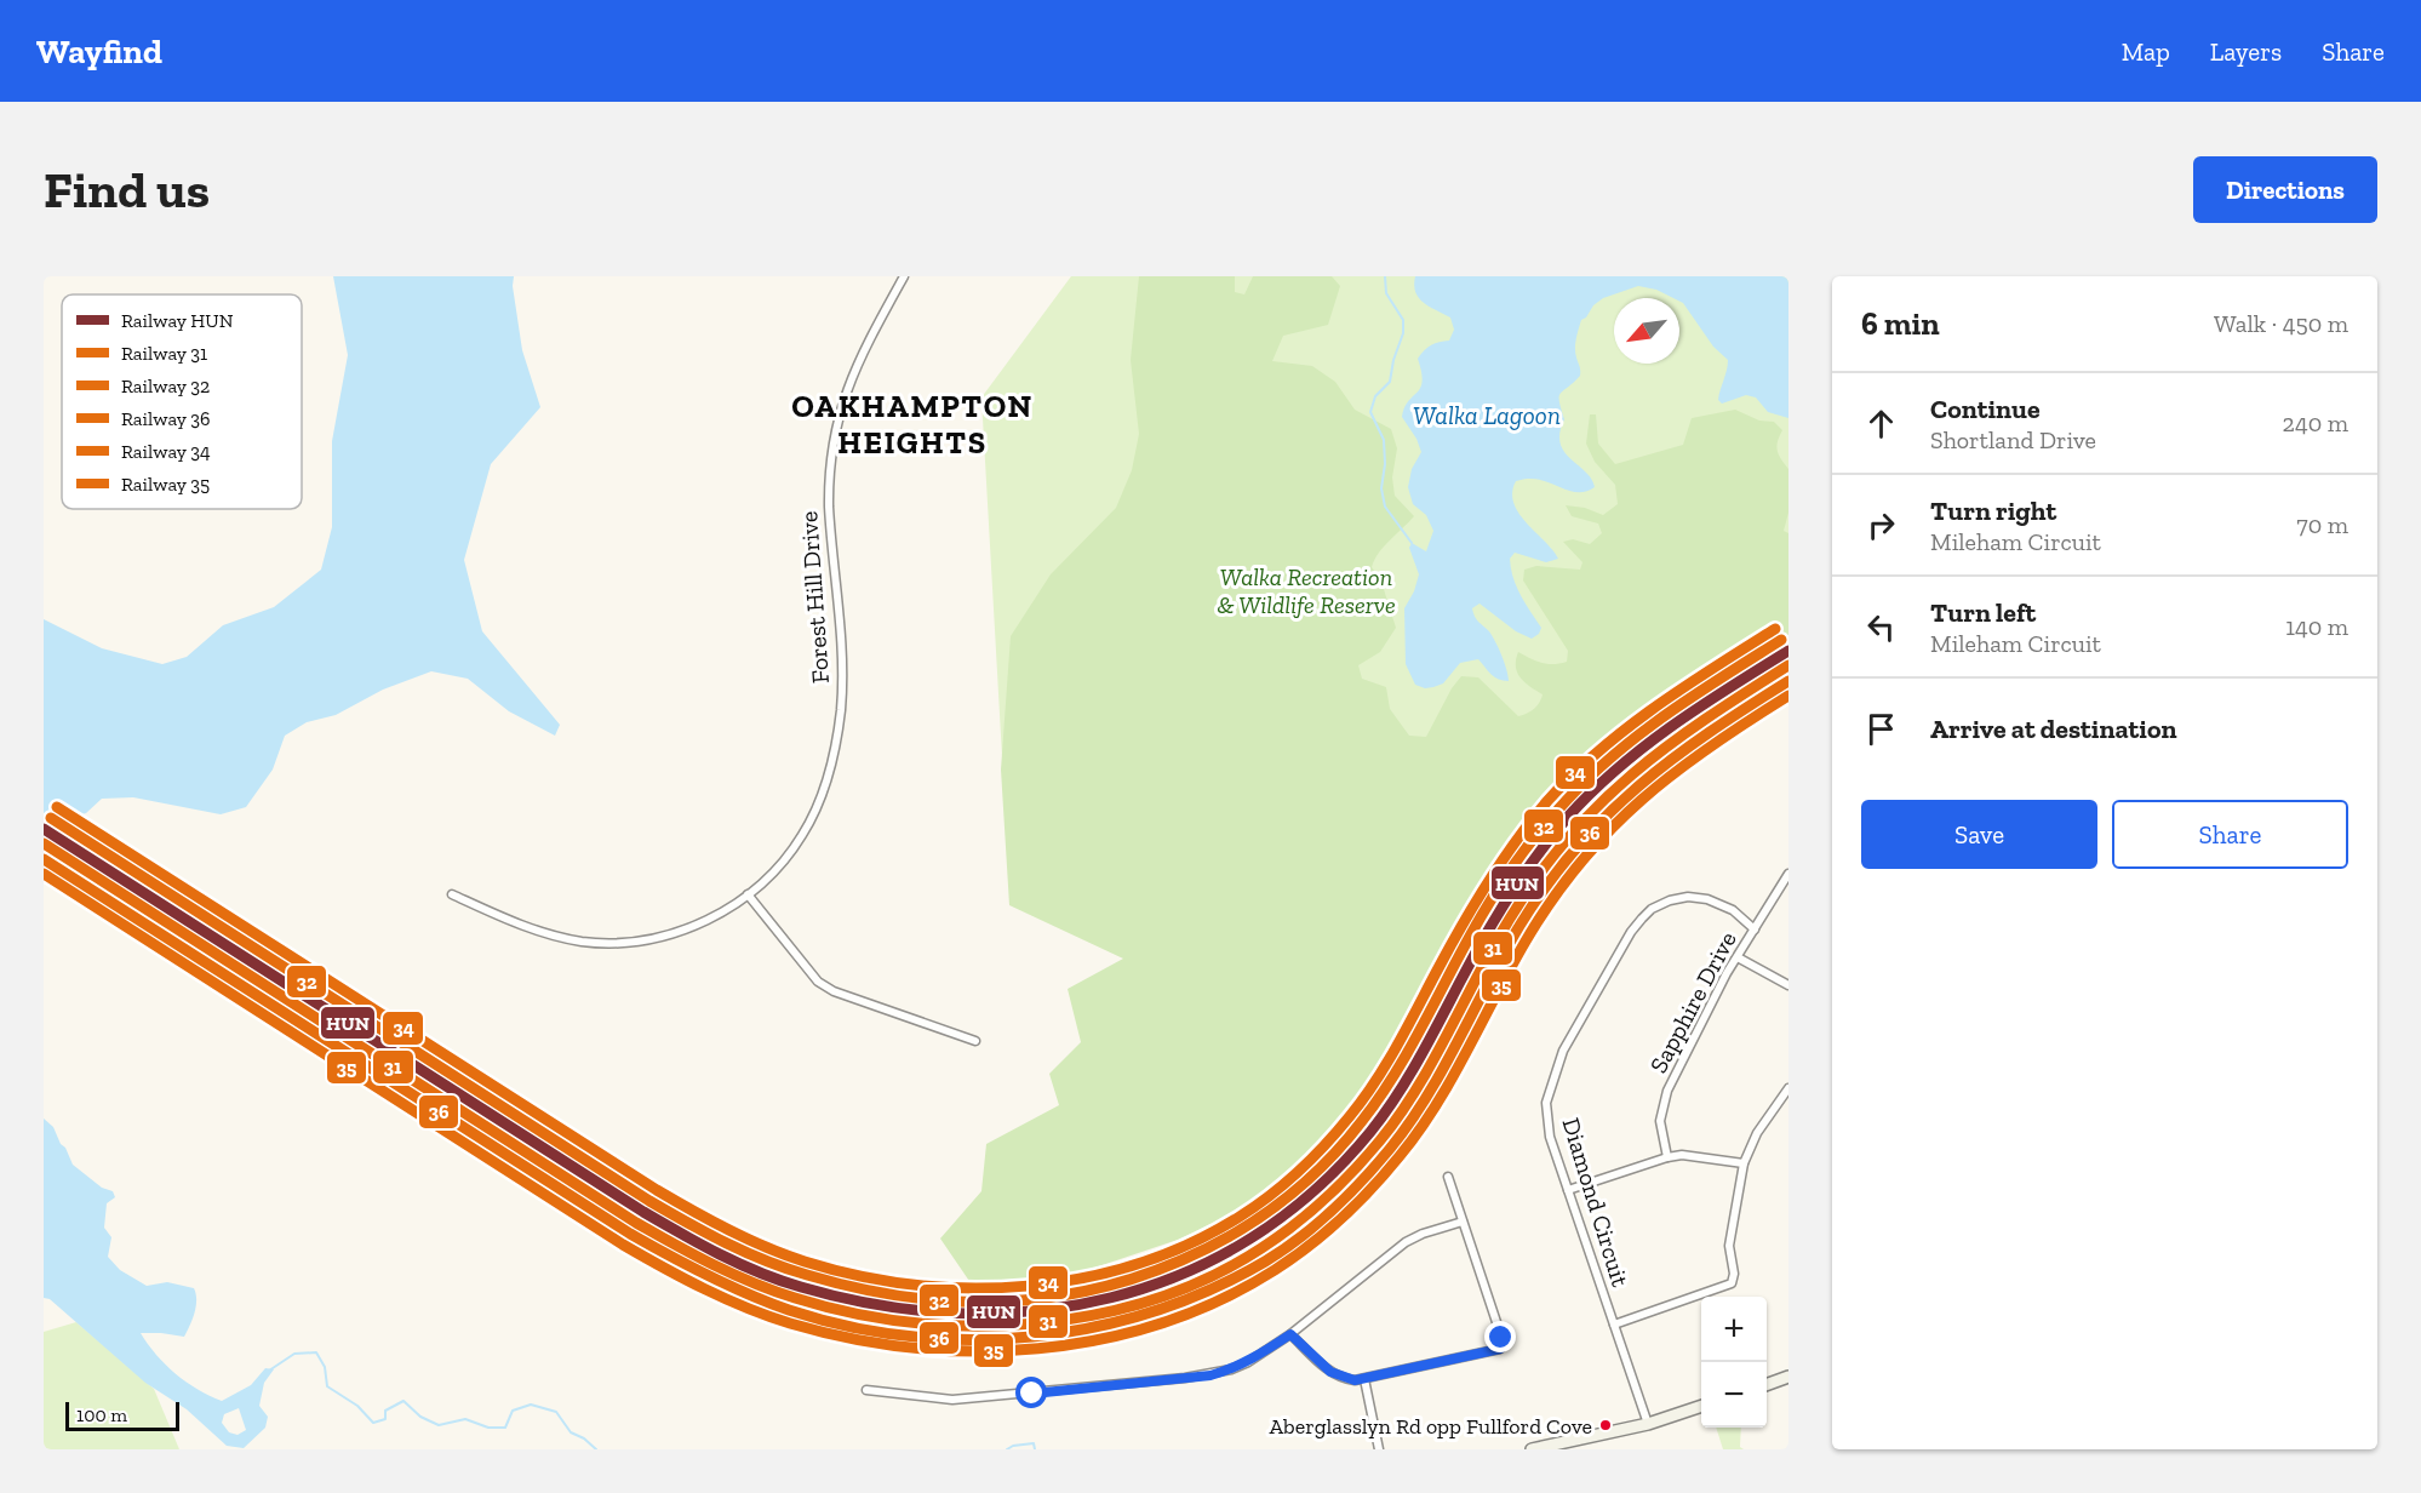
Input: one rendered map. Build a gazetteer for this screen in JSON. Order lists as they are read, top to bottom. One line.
{"streets":{"street":["Forest Hill Drive","Sapphire Drive","Diamond Circuit"]},"crossings":[["Sapphire Drive","Diamond Circuit"]],"districts":["OAKHAMPTON HEIGHTS"],"water":["Walka Lagoon"],"parks":["Walka Recreation & Wildlife Reserve"],"places":["Aberglasslyn Rd opp Fullford Cove"],"lines":["rail line 34","rail line 32","rail line HUN","rail line 31","rail line 36","rail line 35"],"legend":["Railway HUN","Railway 31","Railway 32","Railway 36","Railway 34","Railway 35"],"scale_bar":"100 m","north":"bottom left","page":{"header":"Wayfind","nav":["Map","Layers","Share"],"buttons":["Directions",["Save","Share"]],"title":"Find us","heading":["6 min","Walk · 450 m"],"list":[["Continue","Shortland Drive","240 m"],["Turn right","Mileham Circuit","70 m"],["Turn left","Mileham Circuit","140 m"],"Arrive at destination"],"map_buttons":["+","−"],"scale":"100 m"}}
